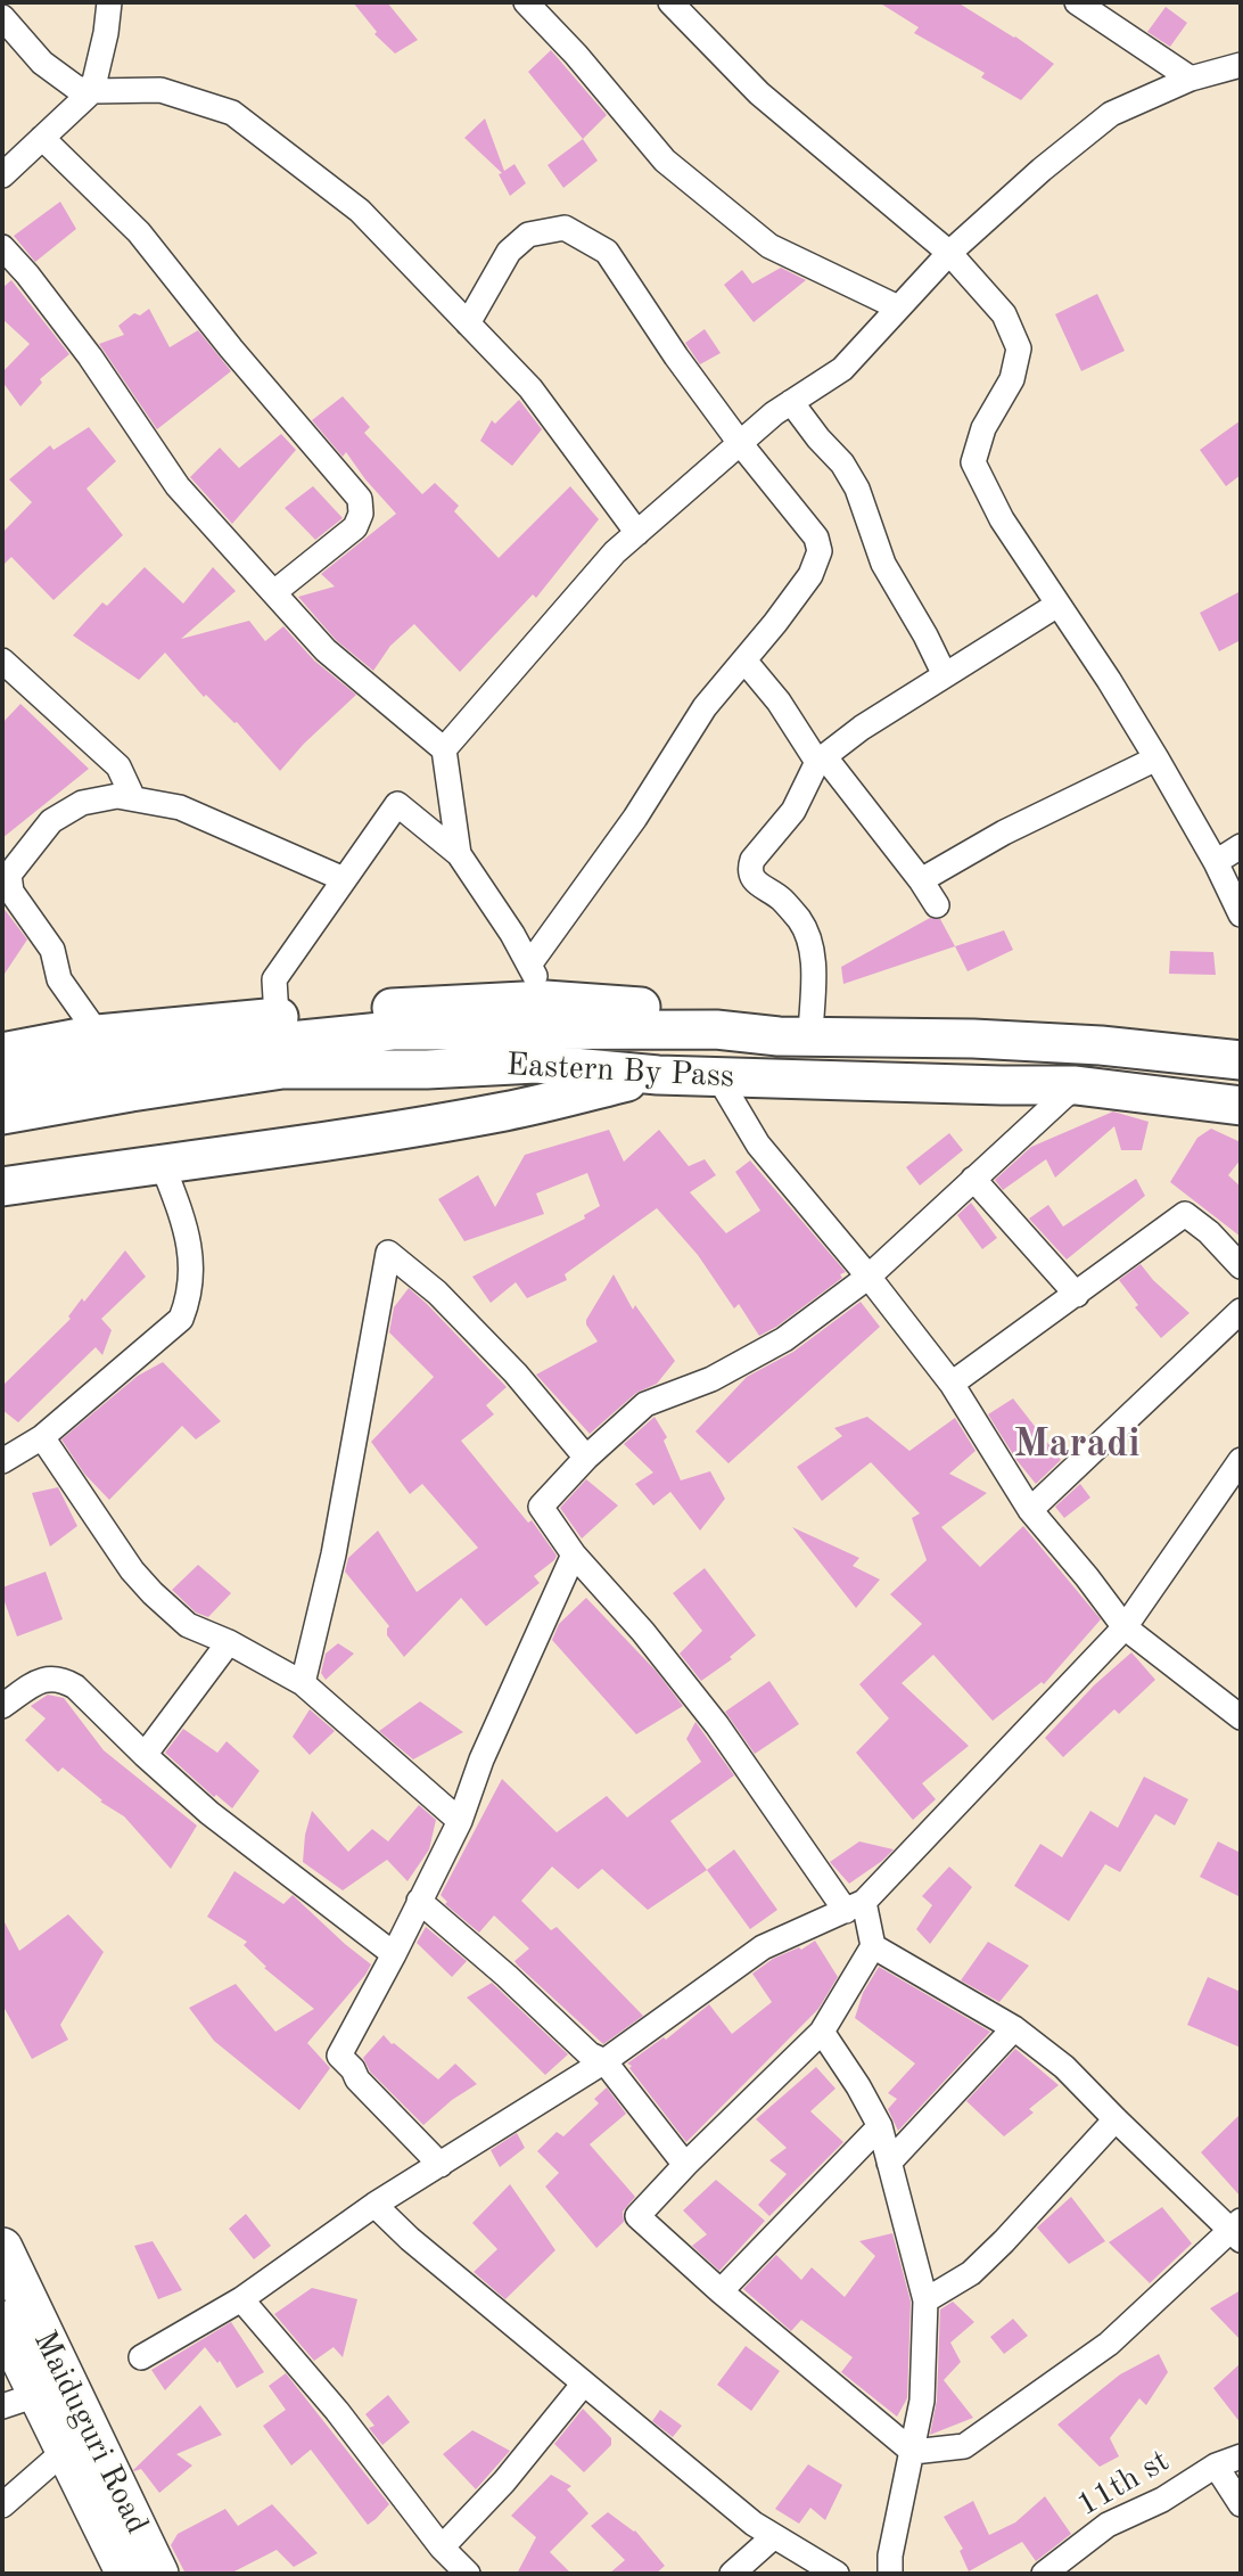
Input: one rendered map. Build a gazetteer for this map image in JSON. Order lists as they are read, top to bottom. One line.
{"streets":{"highway":["Maiduguri Road"],"main road":["Eastern By Pass"],"street":["11th st"]},"districts":["Maradi"]}
